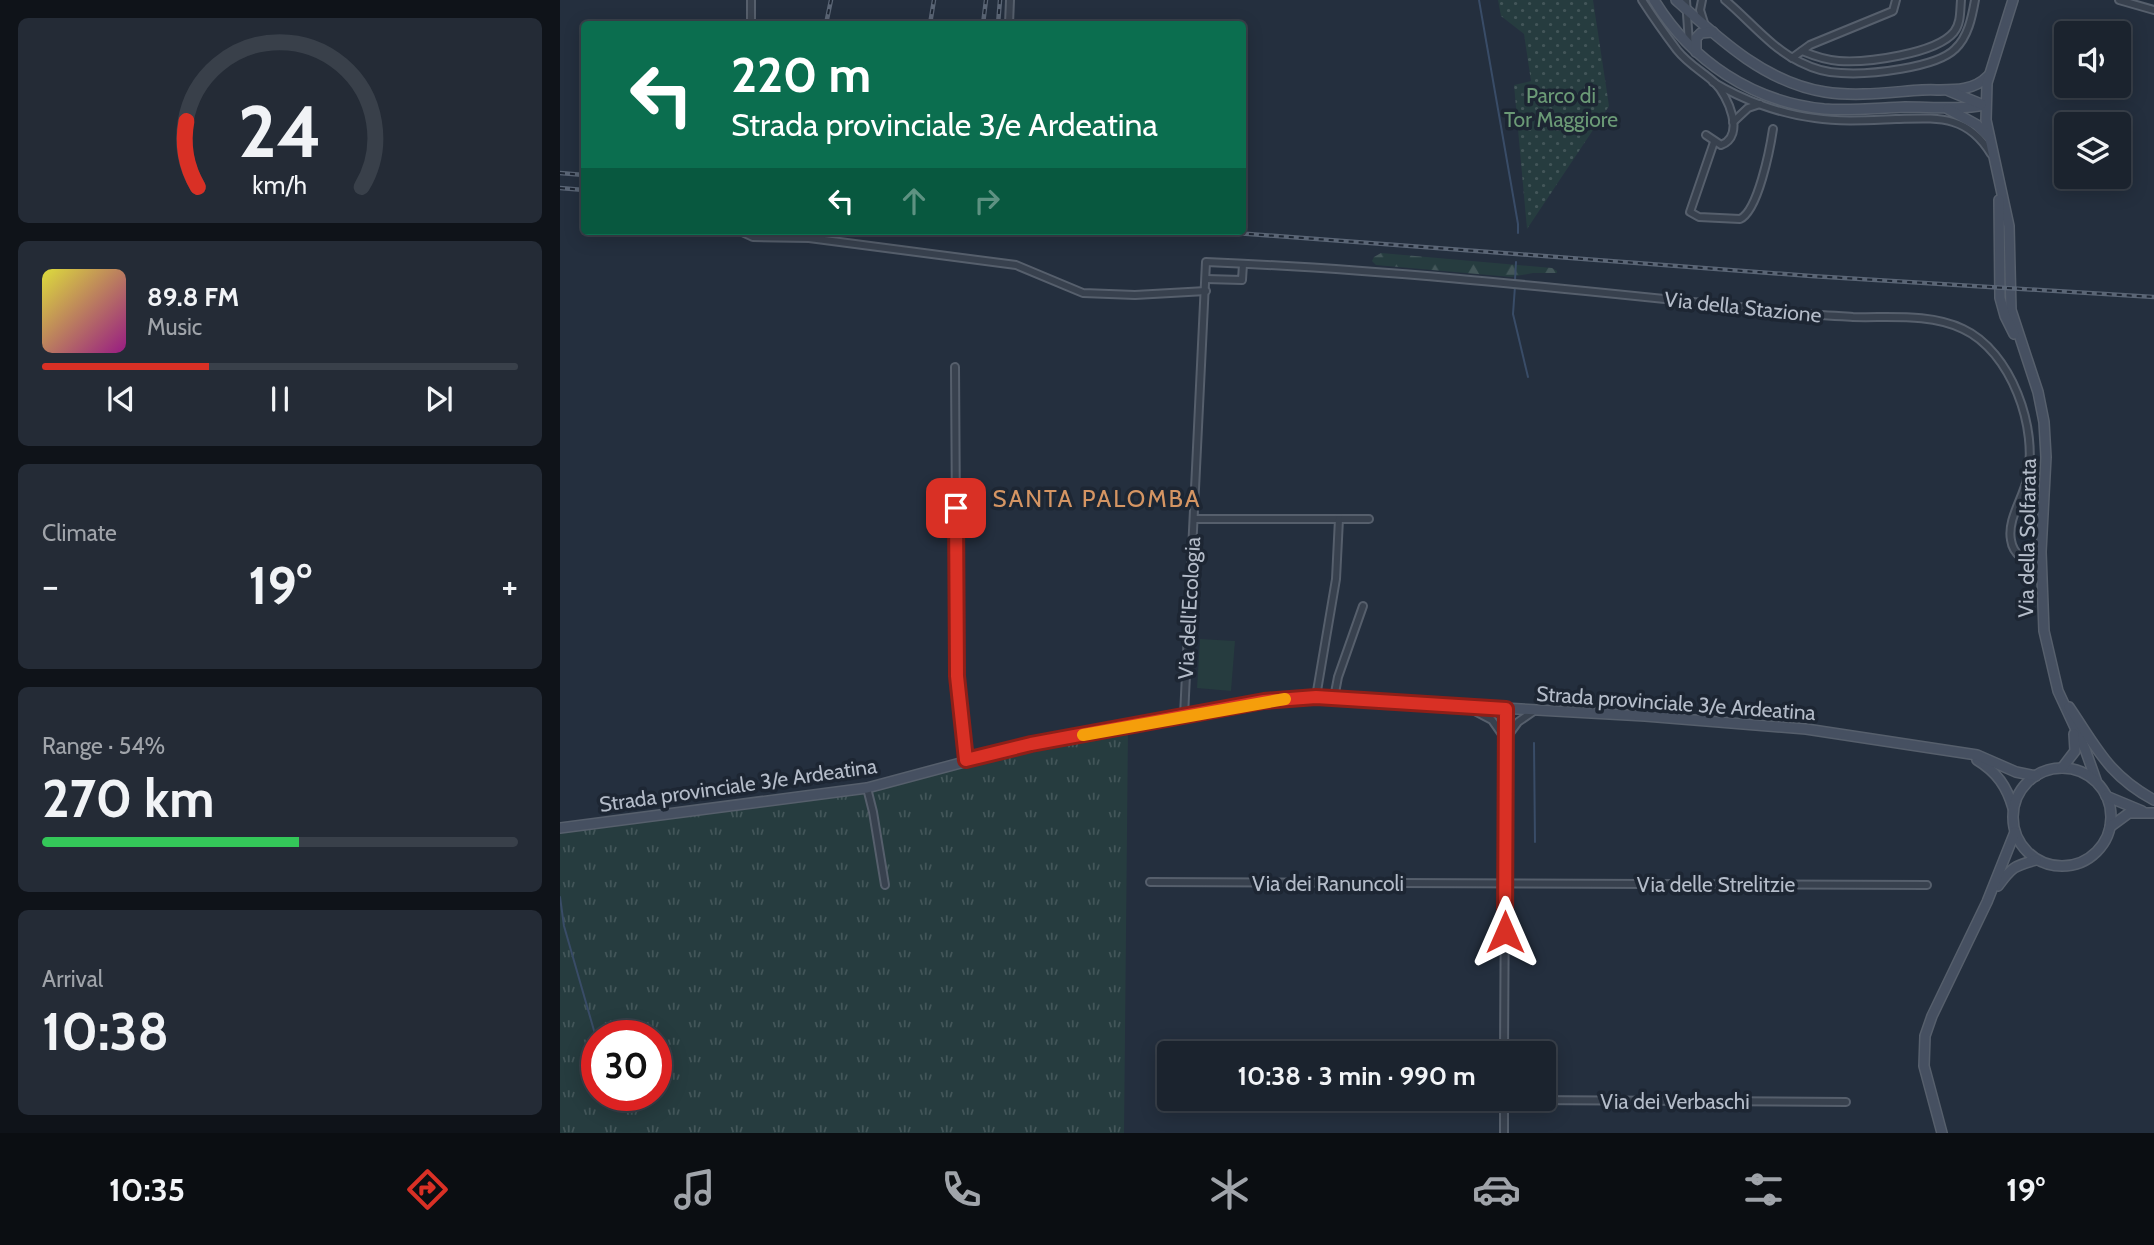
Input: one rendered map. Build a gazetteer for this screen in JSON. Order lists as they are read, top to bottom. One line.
{"streets":{"main road":["Via della Solfarata","Strada provinciale 3/e Ardeatina"],"street":["Via della Stazione","Via dell'Ecologia","Via dei Ranuncoli","Via delle Strelitzie","Via dei Verbaschi"]},"crossings":[["Via della Stazione","Via della Solfarata"],["Via dell'Ecologia","Strada provinciale 3/e Ardeatina"],["Via dei Ranuncoli","Via delle Strelitzie"]],"districts":["SANTA PALOMBA"],"parks":["Parco di Tor Maggiore"],"page":{"turn":["220 m","Strada provinciale 3/e Ardeatina"],"song":["89.8 FM","Music"],"tile":["Climate",["Range · 54%","270 km"],["Arrival","10:38"]],"heat":["−","19°","+"],"limit":"30","trip":"10:38 · 3 min · 990 m","tabs":["10:35","19°"],"gauge":["24","km/h"]}}
